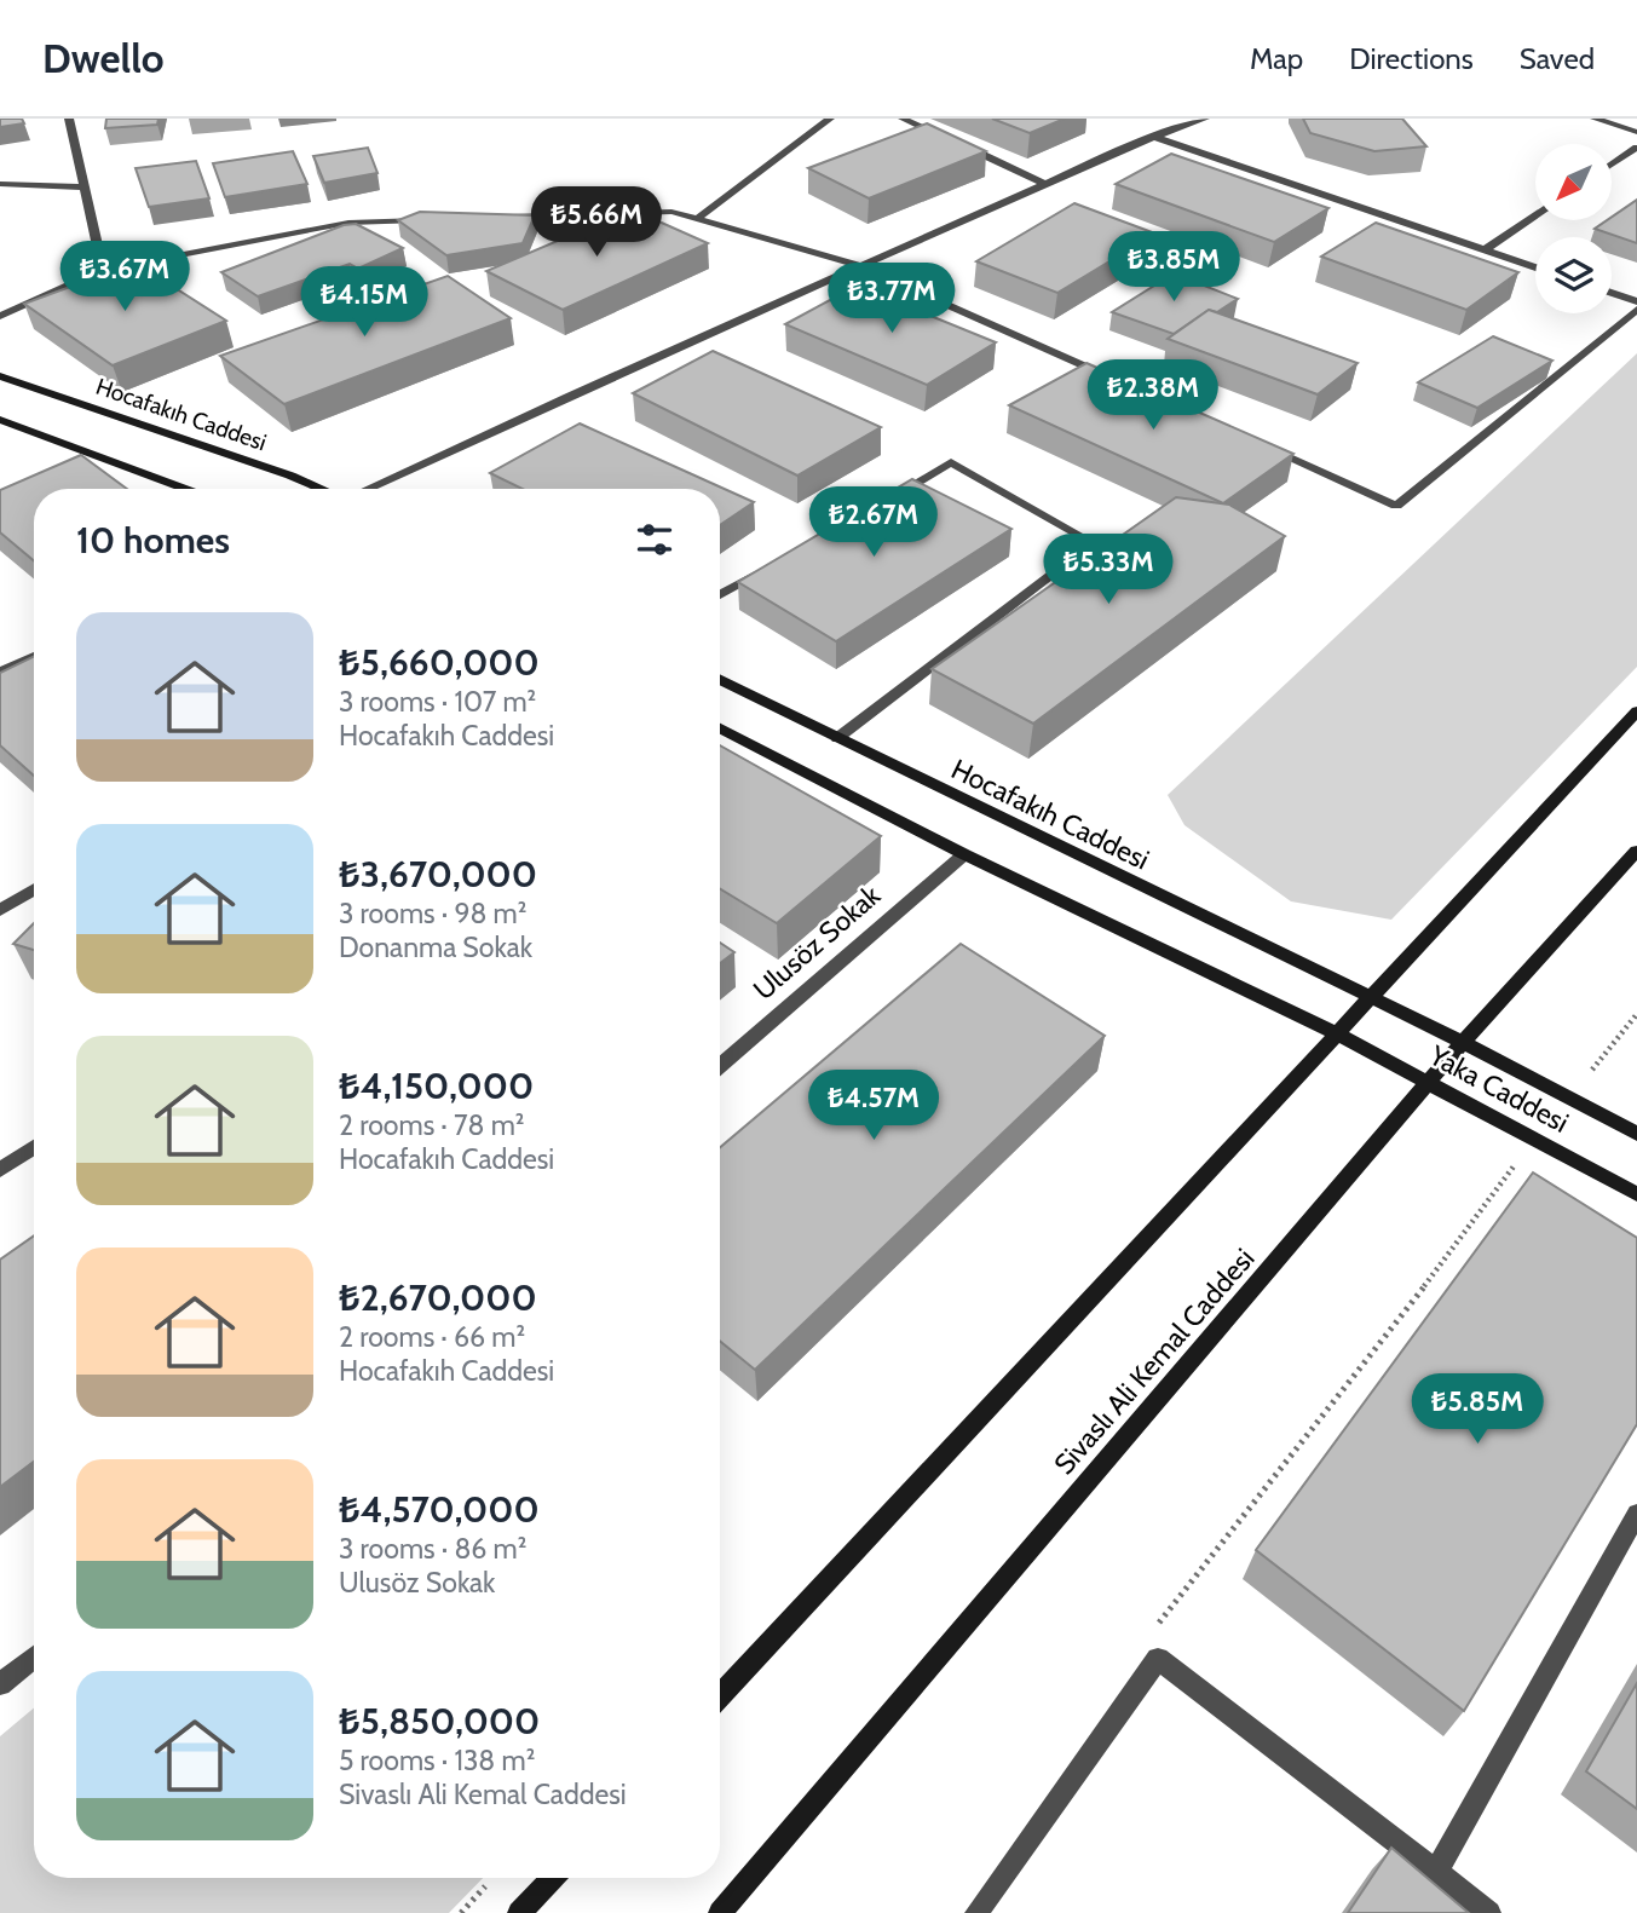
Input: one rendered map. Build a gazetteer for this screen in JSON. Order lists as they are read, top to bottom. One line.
{"streets":{"street":["Hocafakıh Caddesi","Ulusöz Sokak","Yaka Caddesi","Sivaslı Ali Kemal Caddesi"]},"crossings":[["Hocafakıh Caddesi","Yaka Caddesi"],["Yaka Caddesi","Sivaslı Ali Kemal Caddesi"]],"north":"bottom left","page":{"header":"Dwello","nav":["Map","Directions","Saved"],"price":["₺5.66M","₺3.85M","₺3.67M","₺3.77M","₺4.15M","₺2.38M","₺2.67M","₺5.33M","₺4.57M","₺5.85M"],"heading":"10 homes","list":[{"name":"₺5,660,000","note":"3 rooms · 107 m² · Hocafakıh Caddesi"},{"name":"₺3,670,000","note":"3 rooms · 98 m² · Donanma Sokak"},{"name":"₺4,150,000","note":"2 rooms · 78 m² · Hocafakıh Caddesi"},{"name":"₺2,670,000","note":"2 rooms · 66 m² · Hocafakıh Caddesi"},{"name":"₺4,570,000","note":"3 rooms · 86 m² · Ulusöz Sokak"},{"name":"₺5,850,000","note":"5 rooms · 138 m² · Sivaslı Ali Kemal Caddesi"}]}}
